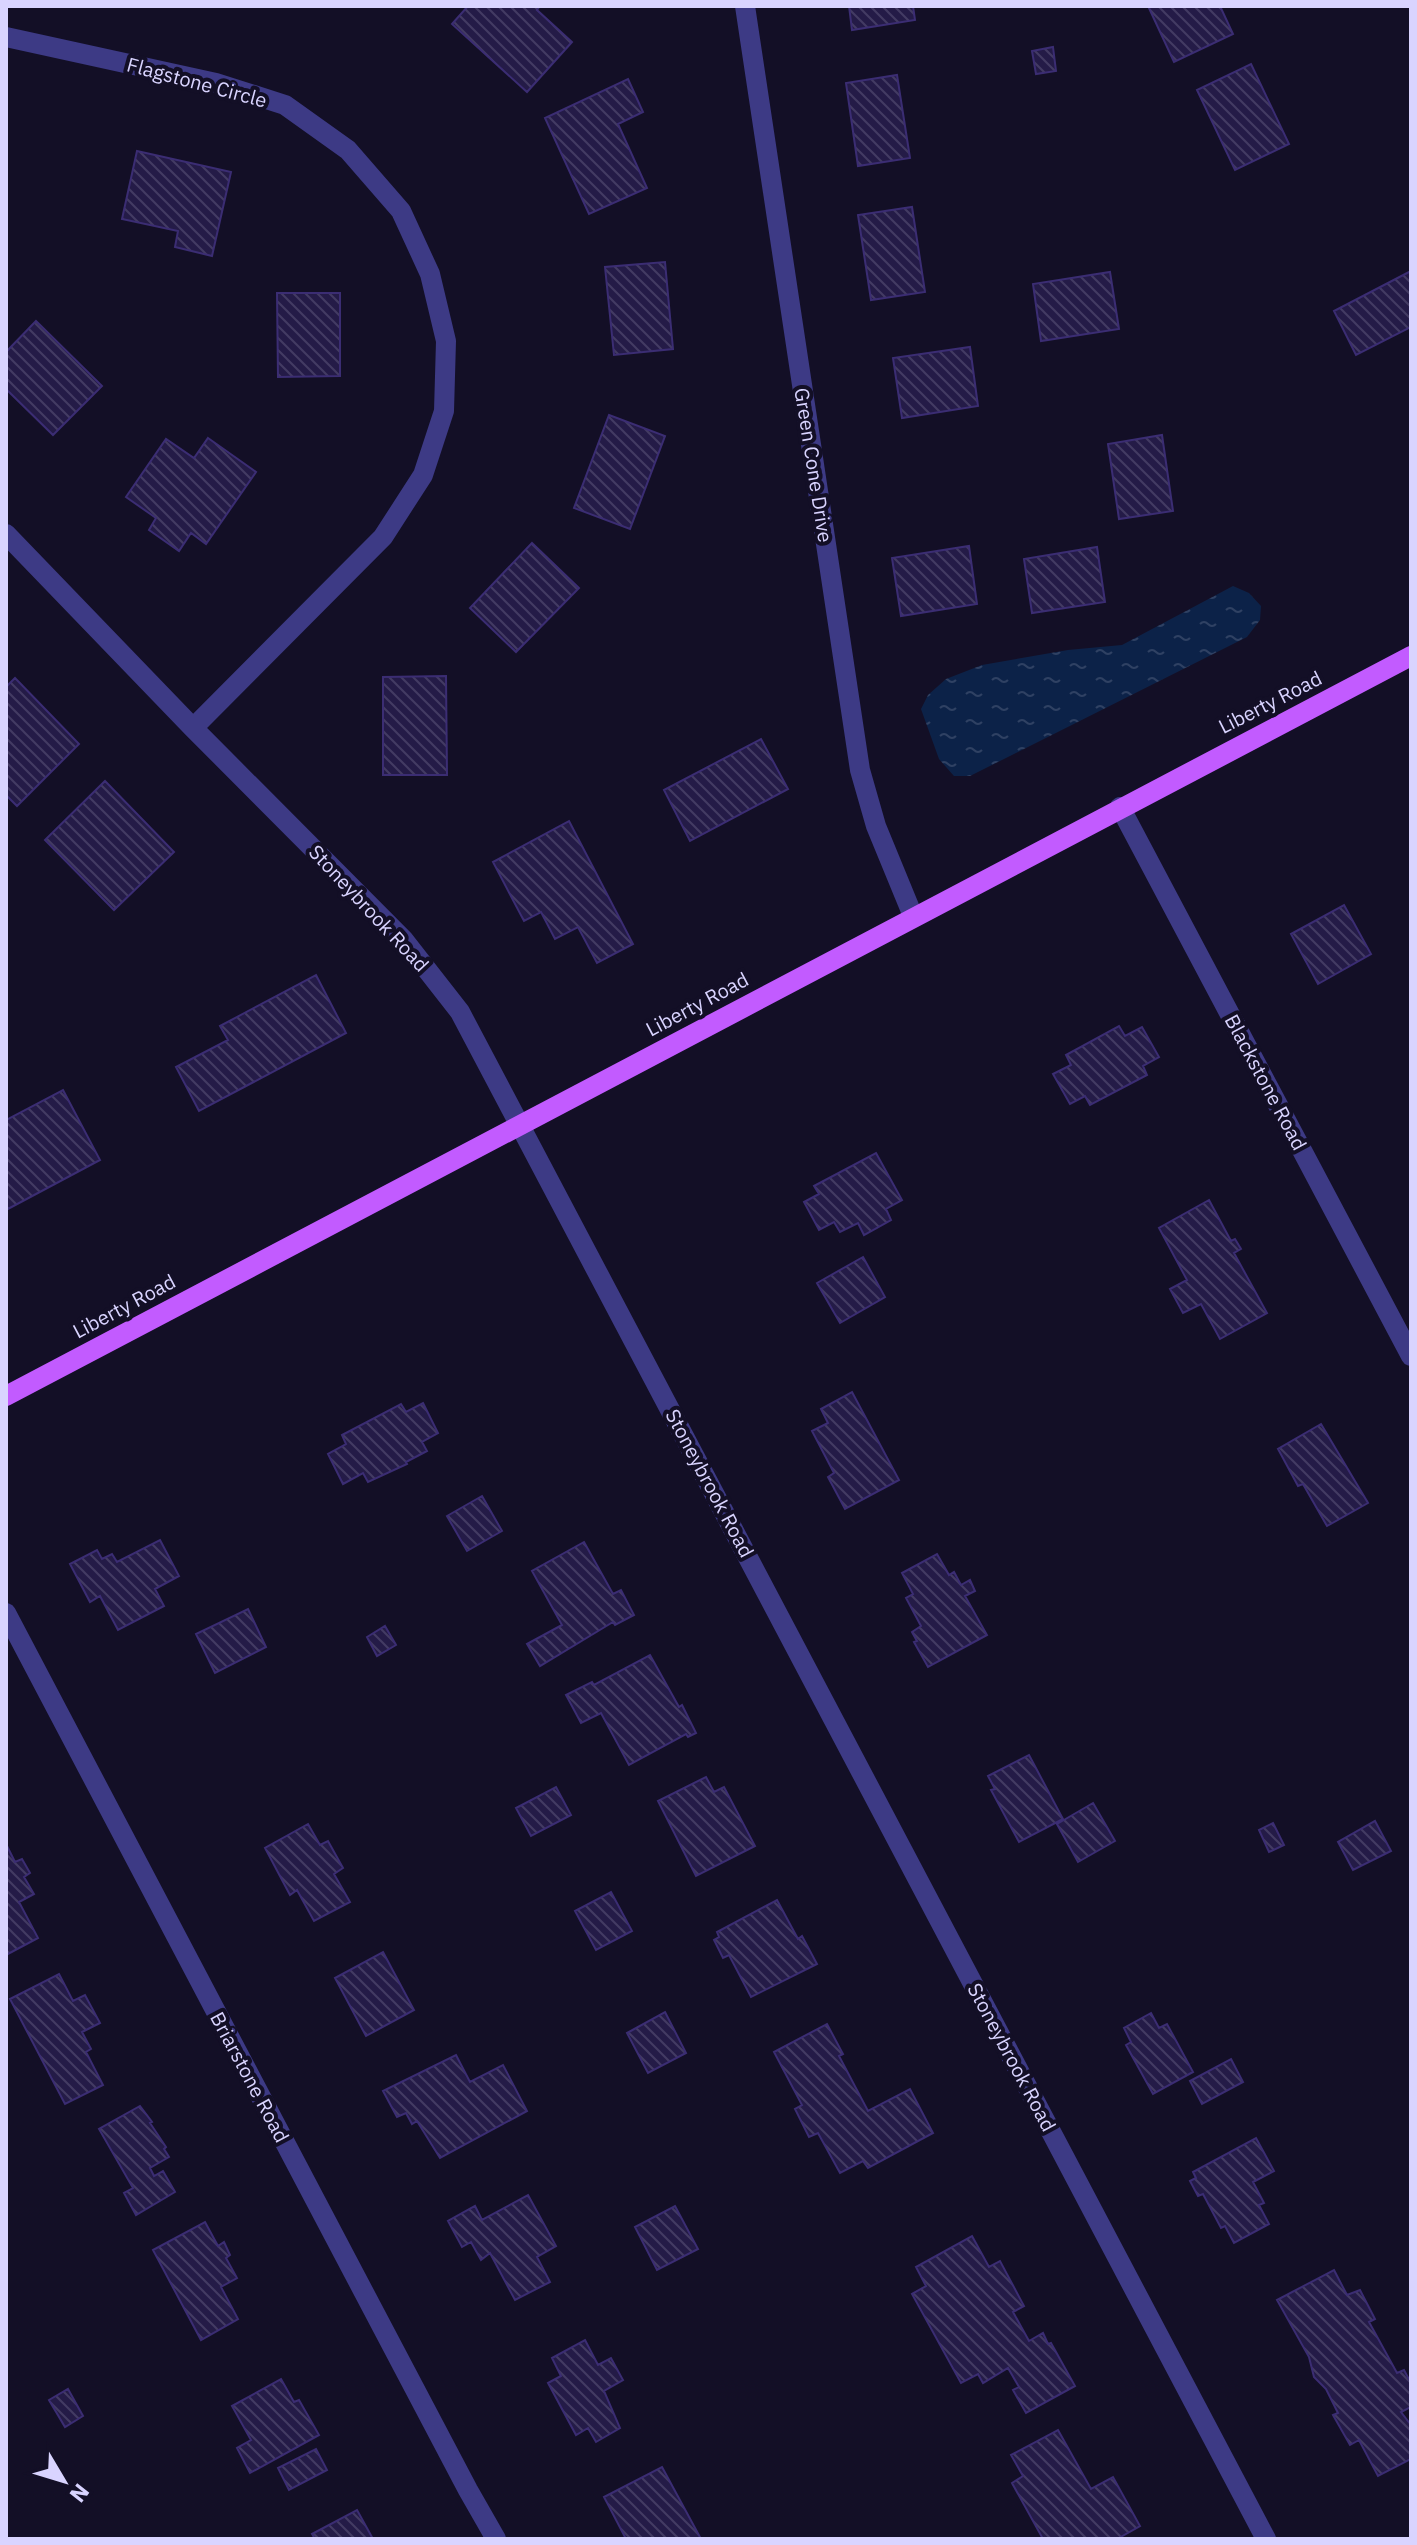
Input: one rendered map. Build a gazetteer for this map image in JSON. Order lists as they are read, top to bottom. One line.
{"streets":{"main road":["Liberty Road"],"street":["Flagstone Circle","Green Cone Drive","Stoneybrook Road","Blackstone Road","Briarstone Road"]},"crossings":[["Flagstone Circle","Stoneybrook Road"],["Green Cone Drive","Liberty Road"],["Liberty Road","Stoneybrook Road"],["Liberty Road","Blackstone Road"]],"north":"bottom right"}
